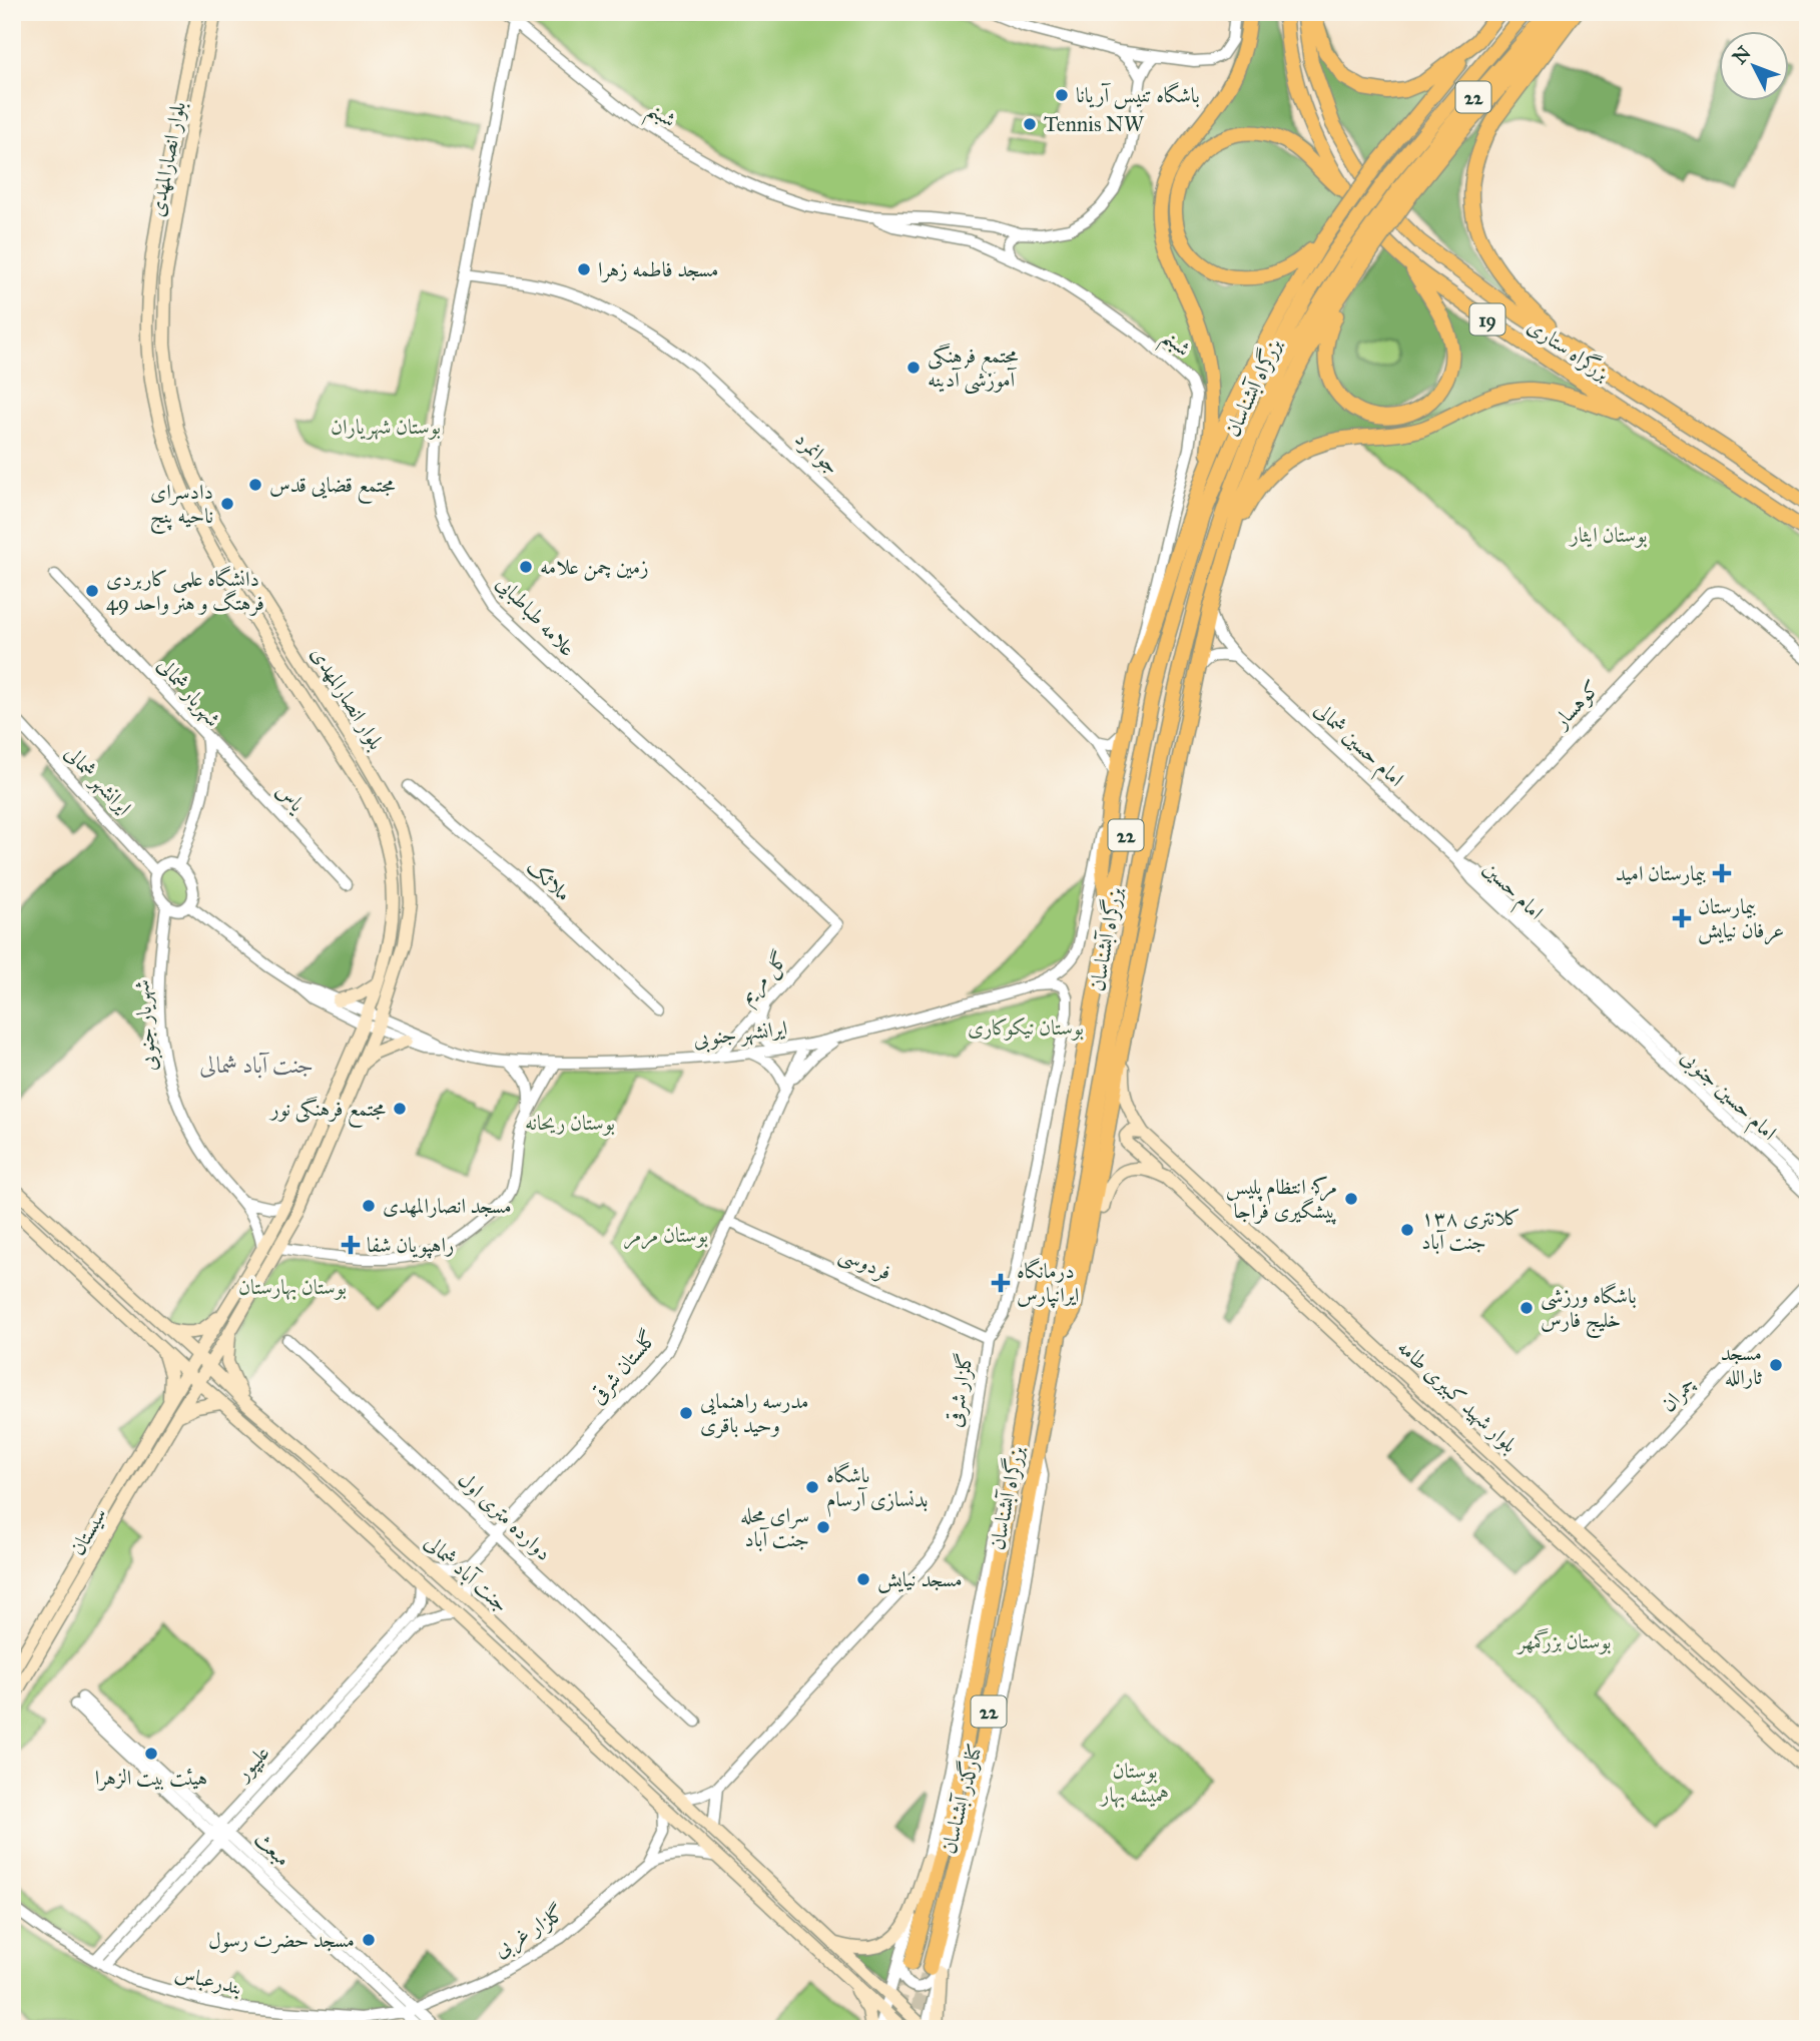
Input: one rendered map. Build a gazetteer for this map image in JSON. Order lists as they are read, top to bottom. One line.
{"streets":{"highway":["22","19","بزرگراه ستاری","بزرگراه آبشناسان"],"main road":["بلوار انصارالمهدی","بلوار شهید کبیری طامه","سیستان","جنت آباد شمالی"],"street":["شبنم","جوانمرد","علامه طباطبایی","شهریار شمالی","کوهسار","امام حسین شمالی","ایرانشهر شمالی","یاس","ملائک","امام حسین","گل مریم","شهریار جنوبی","ایرانشهر جنوبی","امام حسین جنوبی","فردوسی","گلستان شرقی","گلزار شرقی","چمران","دوارده متری اول","علیپور","مبعث","گلزار غربی","بندرعباس"]},"crossings":[["شبنم","علامه طباطبایی"],["بلوار انصارالمهدی","شهریار جنوبی"],["بلوار انصارالمهدی","ایرانشهر جنوبی"],["بلوار انصارالمهدی","سیستان"],["بلوار انصارالمهدی","جنت آباد شمالی"],["جوانمرد","علامه طباطبایی"],["علامه طباطبایی","گل مریم"],["شهریار شمالی","ایرانشهر شمالی"],["شهریار شمالی","یاس"],["شهریار شمالی","شهریار جنوبی"],["شهریار شمالی","ایرانشهر جنوبی"],["کوهسار","امام حسین شمالی"],["کوهسار","امام حسین"],["امام حسین شمالی","امام حسین"],["ایرانشهر شمالی","شهریار جنوبی"],["ایرانشهر شمالی","ایرانشهر جنوبی"],["امام حسین","امام حسین جنوبی"],["گل مریم","ایرانشهر جنوبی"],["شهریار جنوبی","ایرانشهر جنوبی"],["ایرانشهر جنوبی","گلستان شرقی"],["ایرانشهر جنوبی","گلزار شرقی"],["فردوسی","گلستان شرقی"],["فردوسی","گلزار شرقی"],["گلستان شرقی","دوارده متری اول"],["گلزار شرقی","جنت آباد شمالی"],["چمران","بلوار شهید کبیری طامه"],["سیستان","جنت آباد شمالی"],["جنت آباد شمالی","علیپور"],["جنت آباد شمالی","گلزار غربی"],["علیپور","مبعث"],["علیپور","بندرعباس"],["مبعث","گلزار غربی"],["مبعث","بندرعباس"],["گلزار غربی","بندرعباس"]],"districts":["جنت‌ آباد شمالی"],"parks":["بوستان شهریاران","بوستان ایثار","بوستان نیکوکاری","بوستان ریحانه","بوستان مرمر","بوستان بهارستان","بوستان بزرگمهر","بوستان همیشه بهار"],"places":{"other":["باشگاه تنیس آریانا","Tennis NW","مسجد فاطمه زهرا","مجتمع فرهنگی آموزشی آدینه","مجتمع قضایی قدس","دادسرای ناحیه پنج","زمین چمن علامه","دانشگاه علمی کاربردی فرهتگ و هنر واحد 49","مجتمع فرهنگی نور","مرکز انتظام پلیس پیشگیری فراجا","مسجد انصارالمهدی","کلانتری ۱۳۸ جنت آباد","باشگاه ورزشی خلیج فارس","مسجد ثارالله","مدرسه راهنمایی وحید باقری","باشگاه بدنسازی آرسام","سرای محله جنت آباد","مسجد نیایش","هیئت بیت الزهرا","مسجد حضرت رسول"],"health":["بیمارستان امید","بيمارستان عرفان نيايش","راهپویان شفا","درمانگاه ایرانپارس"]},"north":"top left"}
